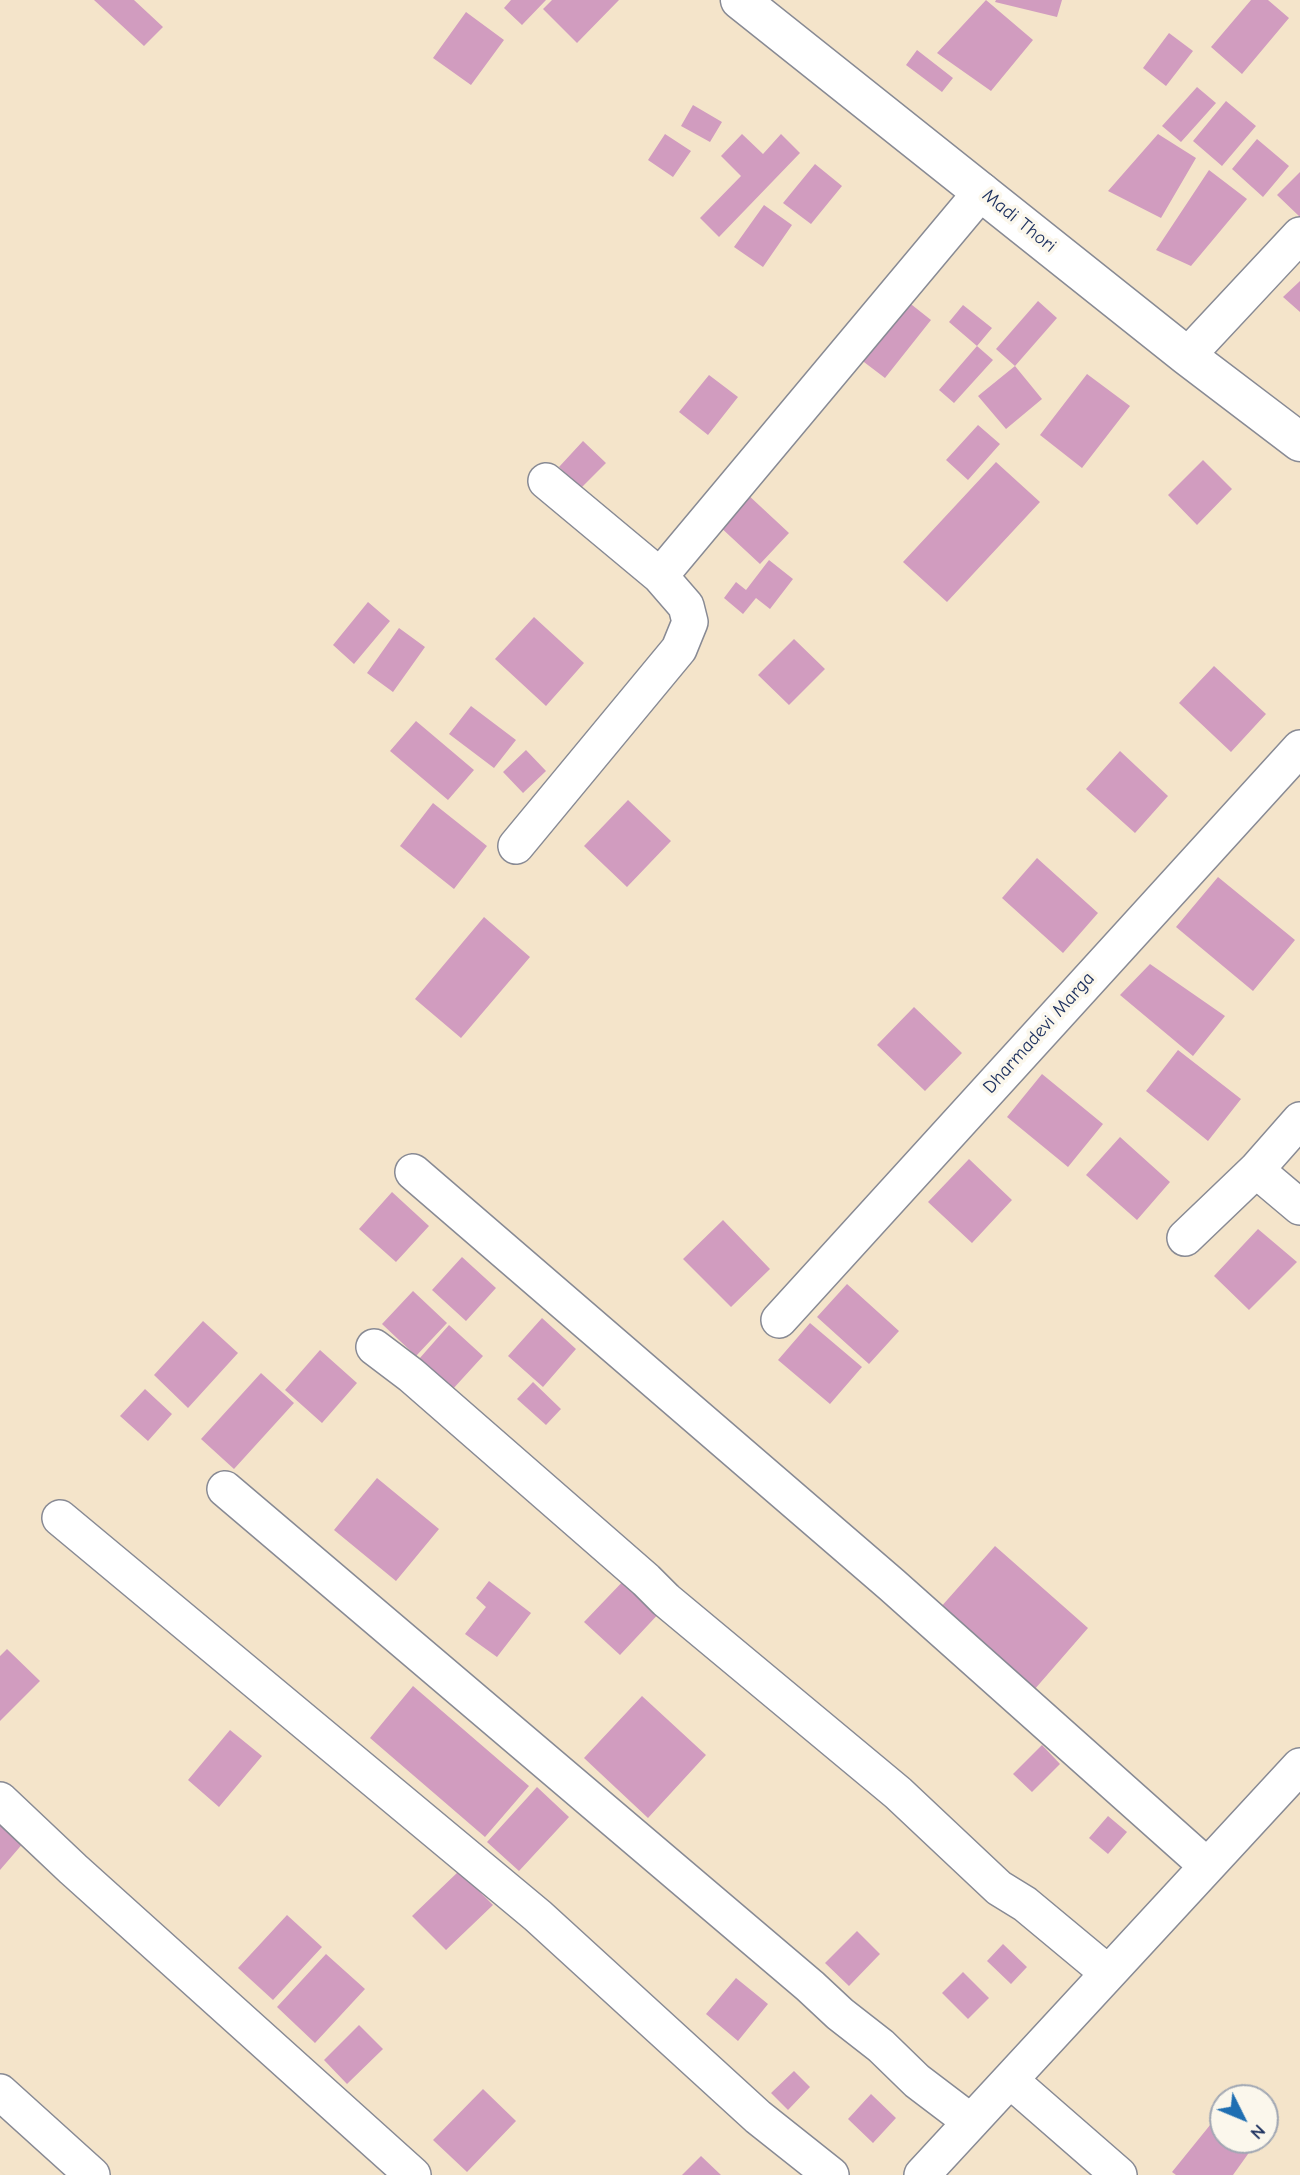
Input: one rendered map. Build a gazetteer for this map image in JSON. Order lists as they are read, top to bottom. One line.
{"streets":{"main road":["Madi Thori"],"street":["Dharmadevi Marga"]},"north":"bottom right"}
